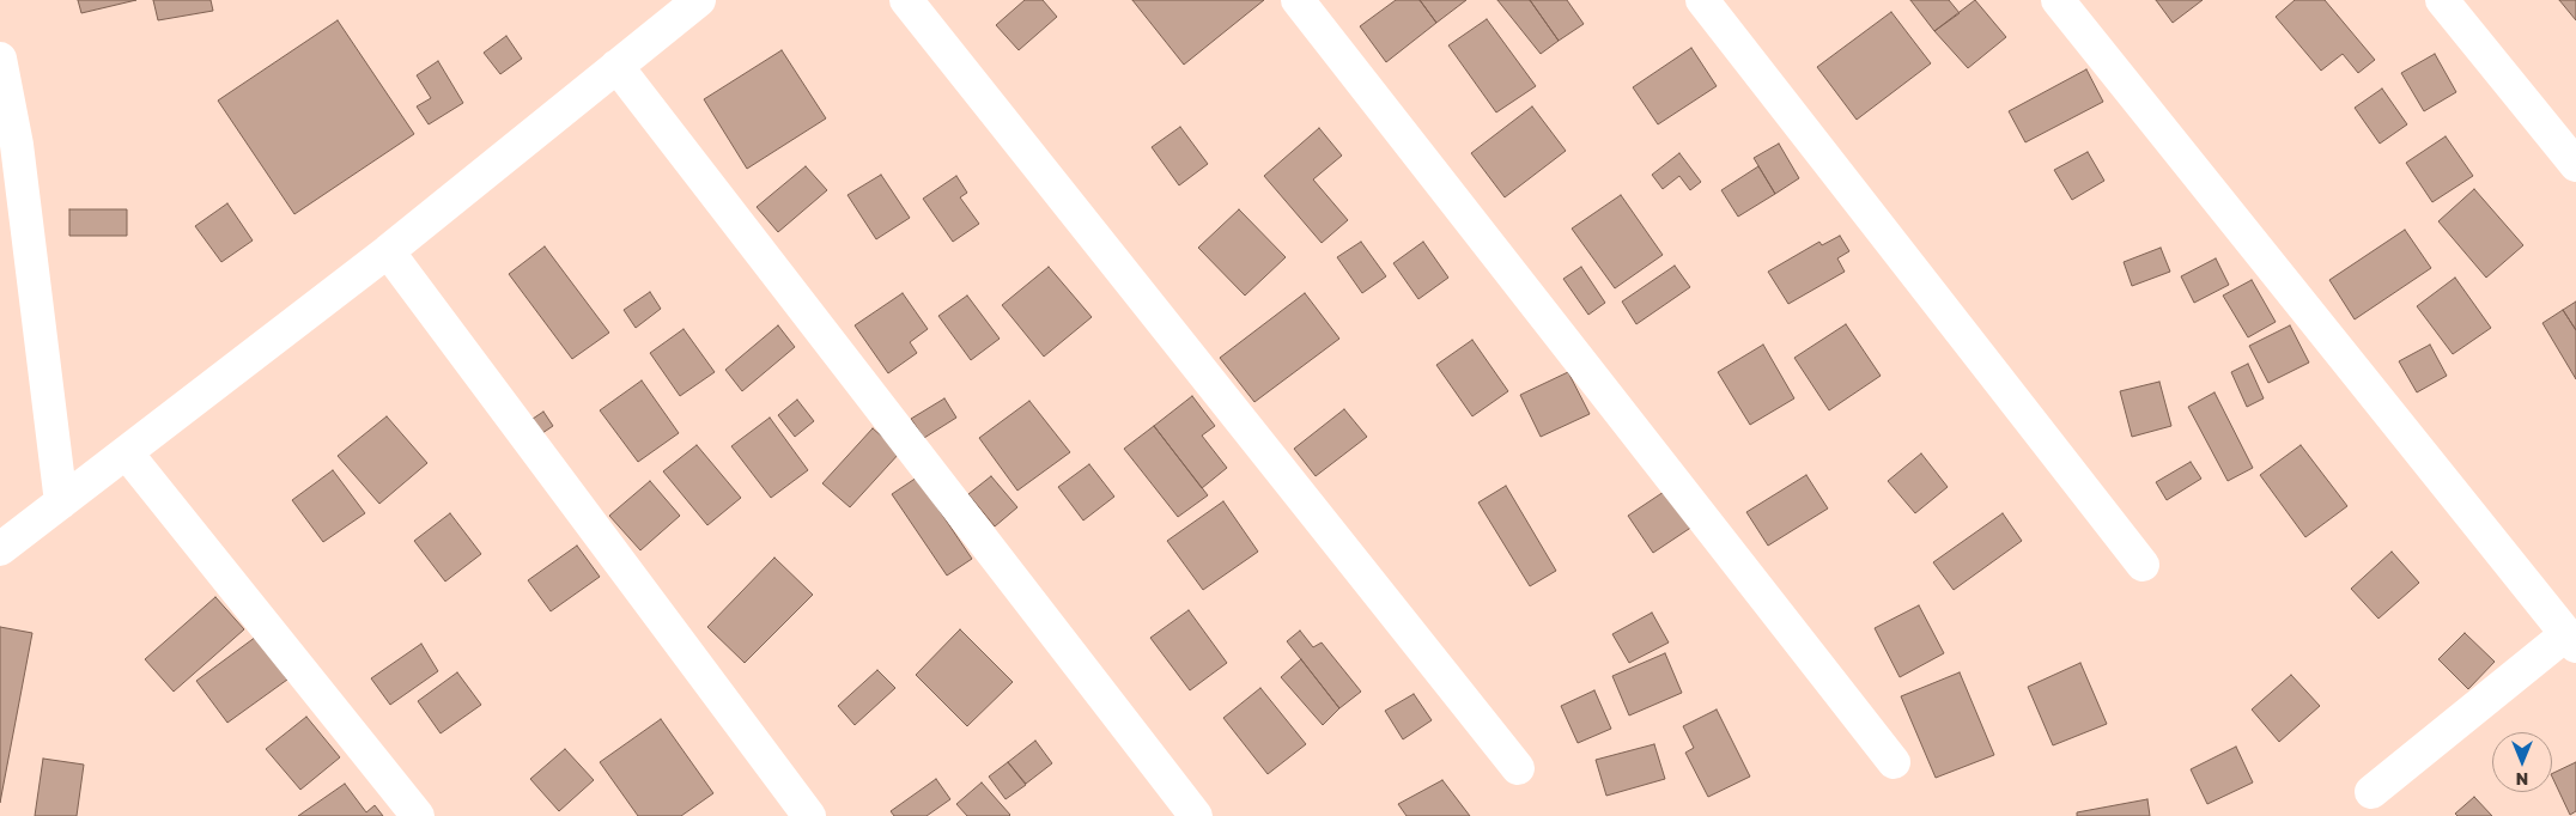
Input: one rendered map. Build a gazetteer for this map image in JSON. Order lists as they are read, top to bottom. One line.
{"north":"bottom"}
